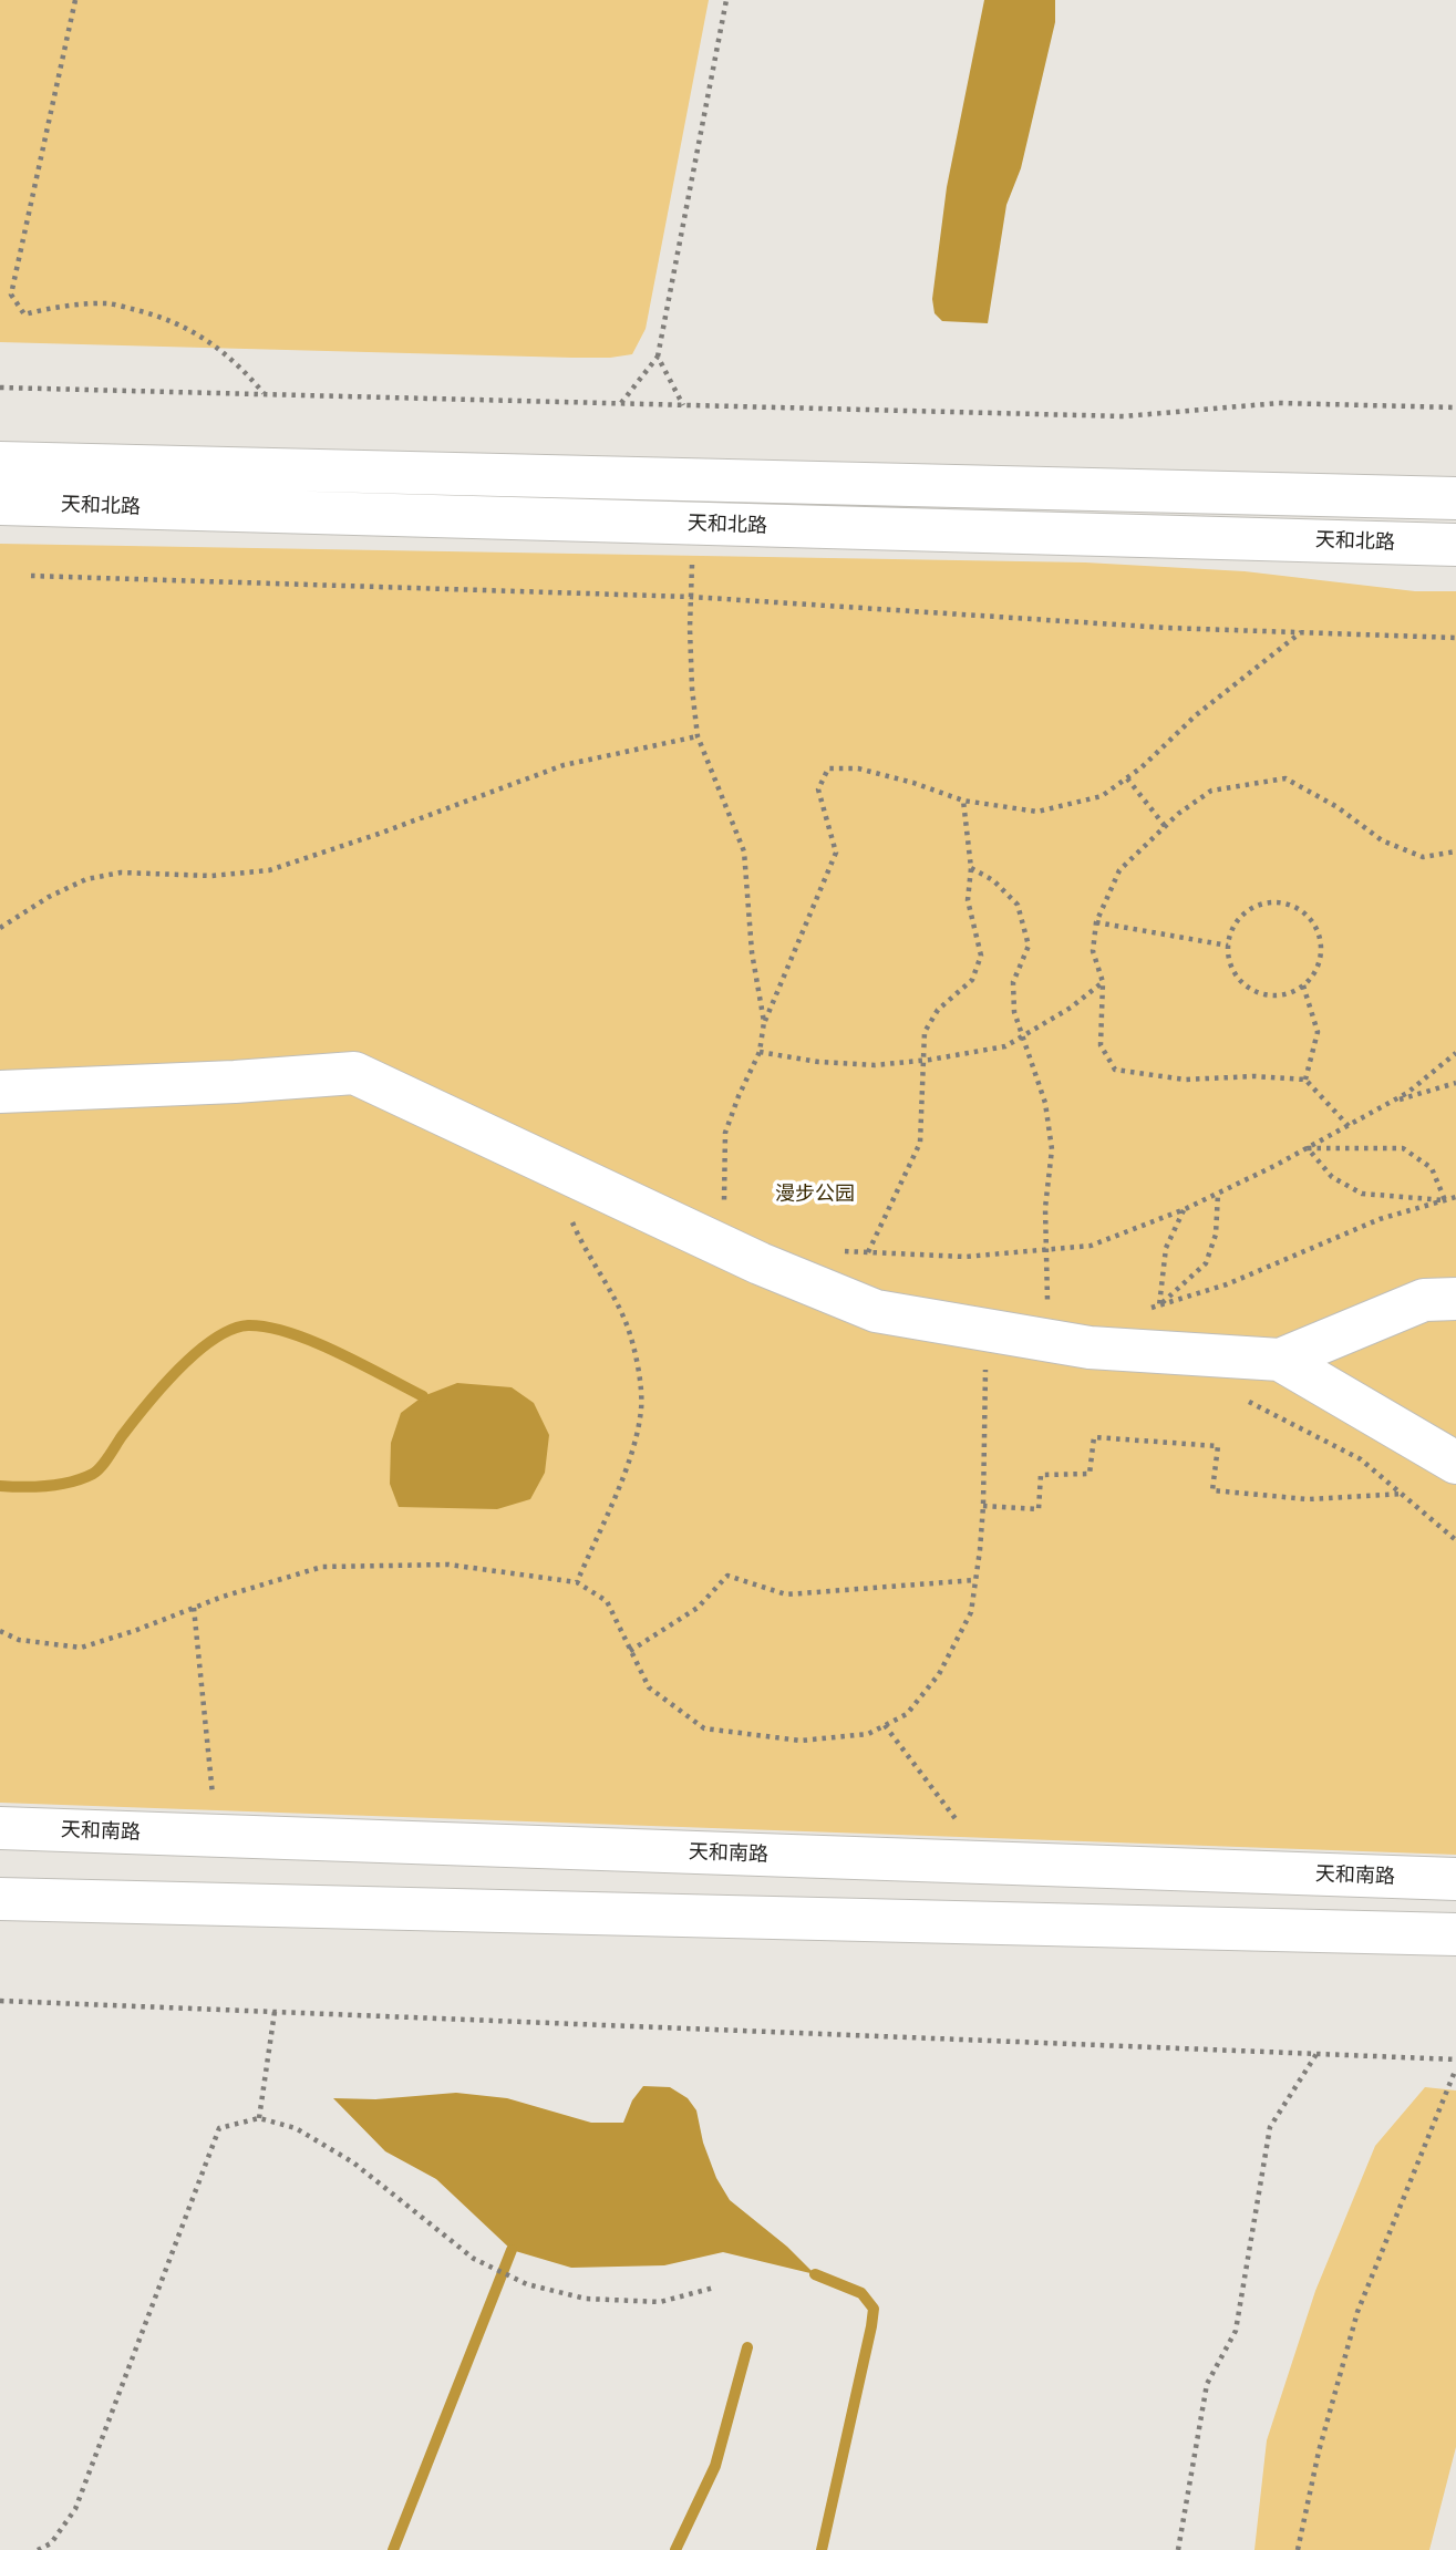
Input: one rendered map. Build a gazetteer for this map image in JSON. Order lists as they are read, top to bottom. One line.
{"streets":{"street":["天和北路","天和南路"]},"parks":["漫步公园"]}
